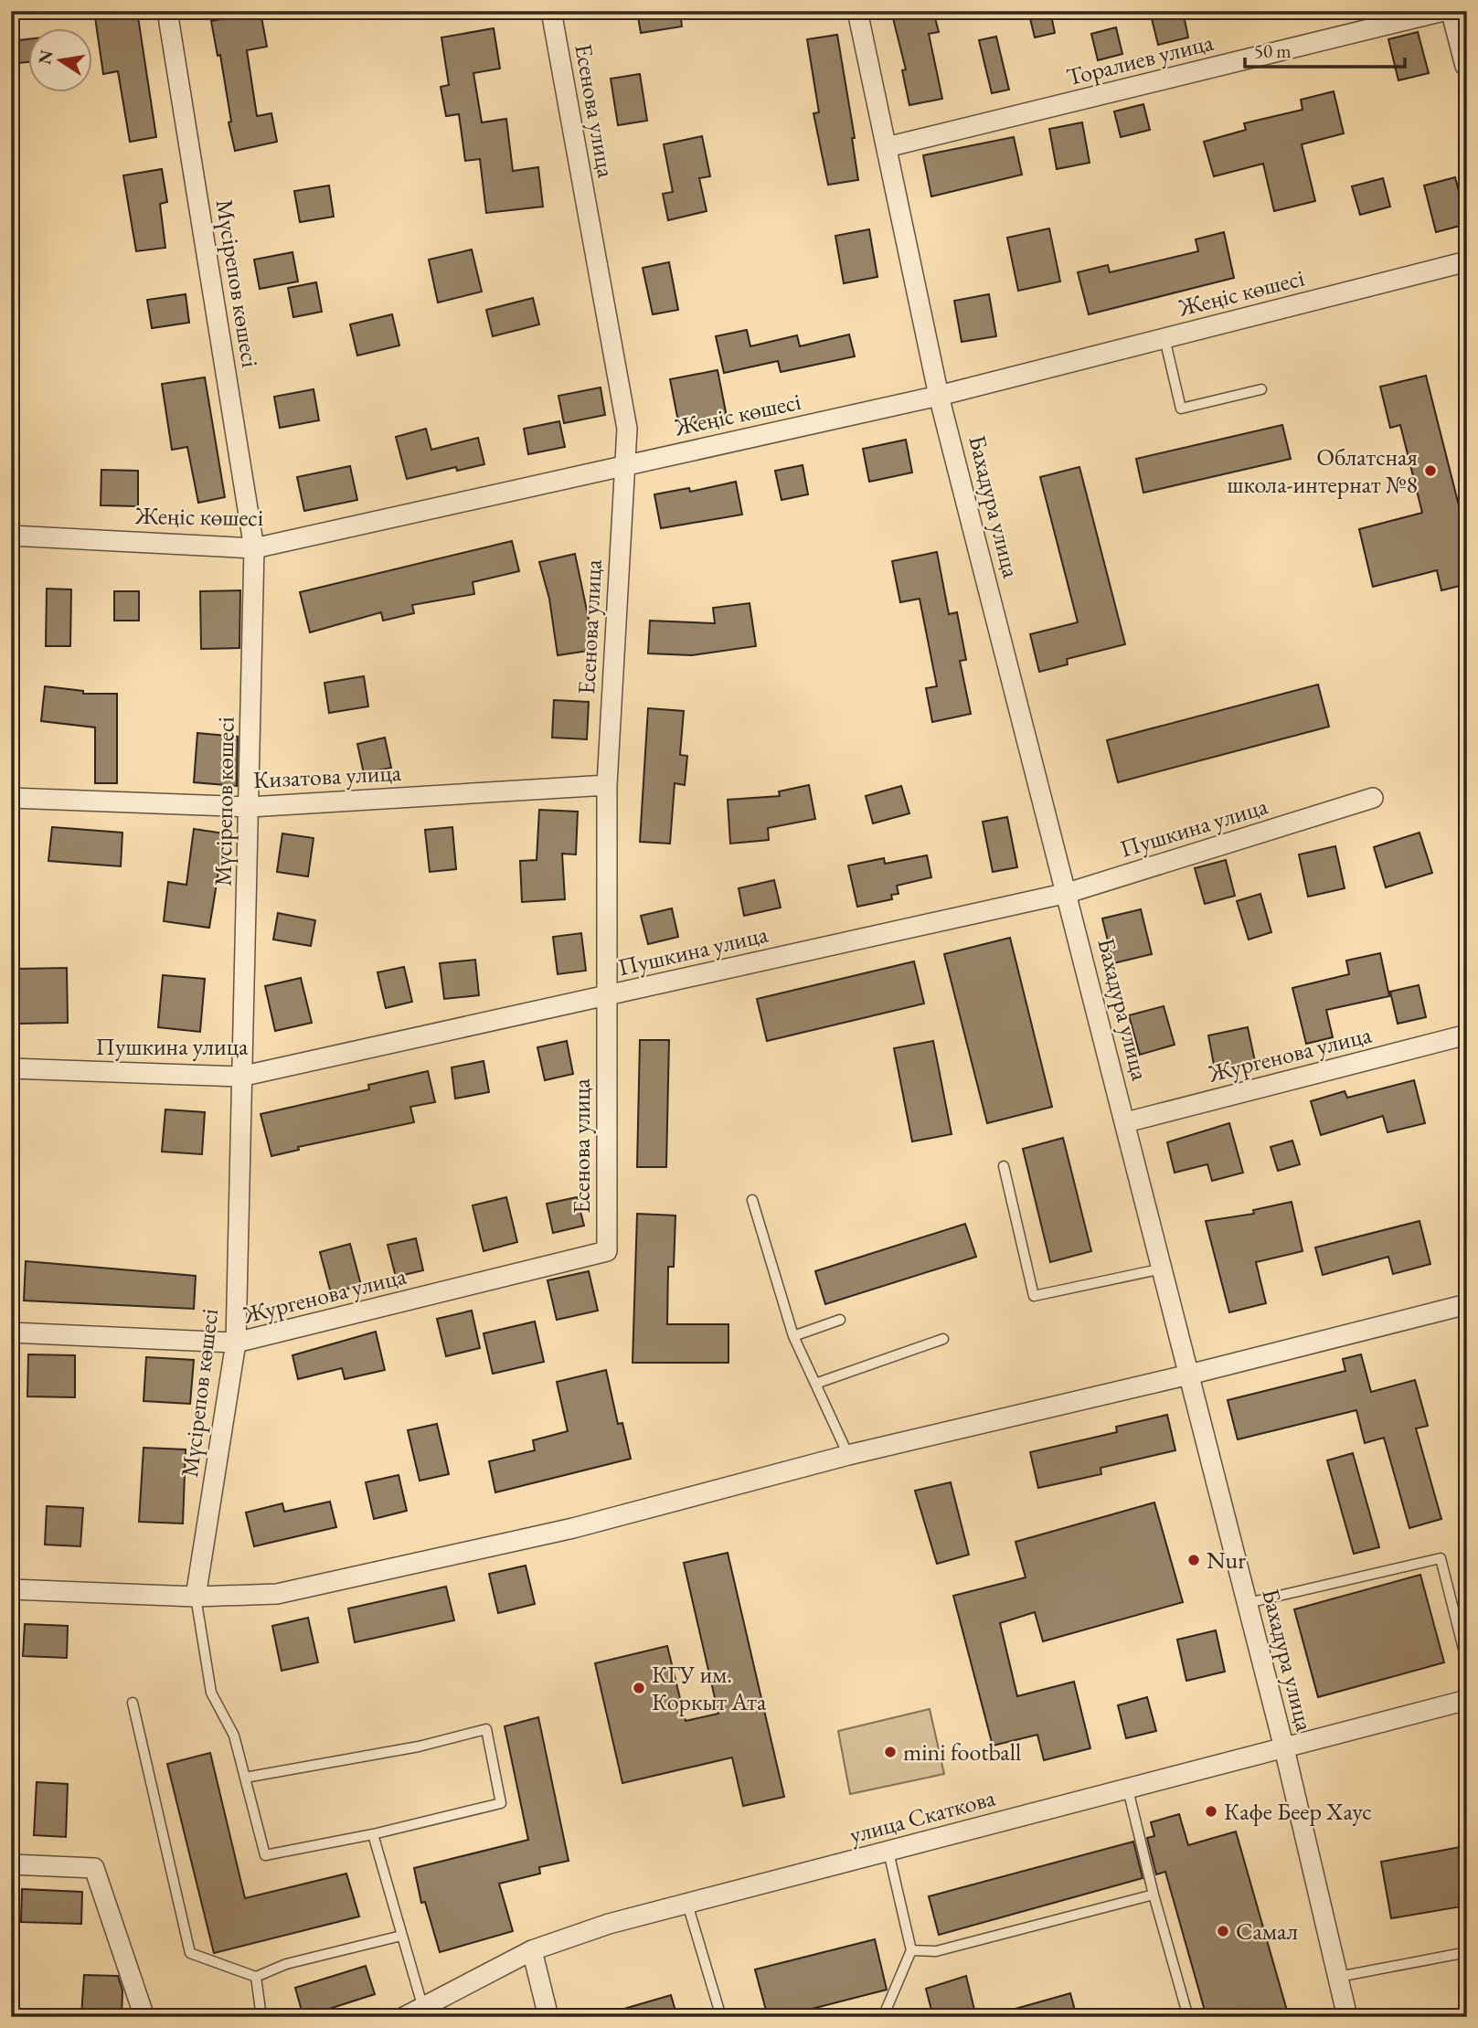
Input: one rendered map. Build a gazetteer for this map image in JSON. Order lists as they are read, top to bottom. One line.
{"streets":{"street":["Торалиев улица","Есенова улица","Мүсірепов көшесі","Жеңіс көшесі","Бахадура улица","Кизатова улица","Пушкина улица","Жургенова улица","улица Скаткова"]},"crossings":[["Торалиев улица","Бахадура улица"],["Есенова улица","Жеңіс көшесі"],["Есенова улица","Кизатова улица"],["Есенова улица","Пушкина улица"],["Есенова улица","Жургенова улица"],["Мүсірепов көшесі","Жеңіс көшесі"],["Мүсірепов көшесі","Кизатова улица"],["Мүсірепов көшесі","Пушкина улица"],["Мүсірепов көшесі","Жургенова улица"],["Жеңіс көшесі","Бахадура улица"],["Бахадура улица","Пушкина улица"],["Бахадура улица","Жургенова улица"],["Бахадура улица","улица Скаткова"]],"places":["Облатсная школа-интернат №8","Nur","КГУ им. Коркыт Ата","mini football","Кафе Беер Хаус","Самал"],"scale_bar":"50 m","north":"left"}
